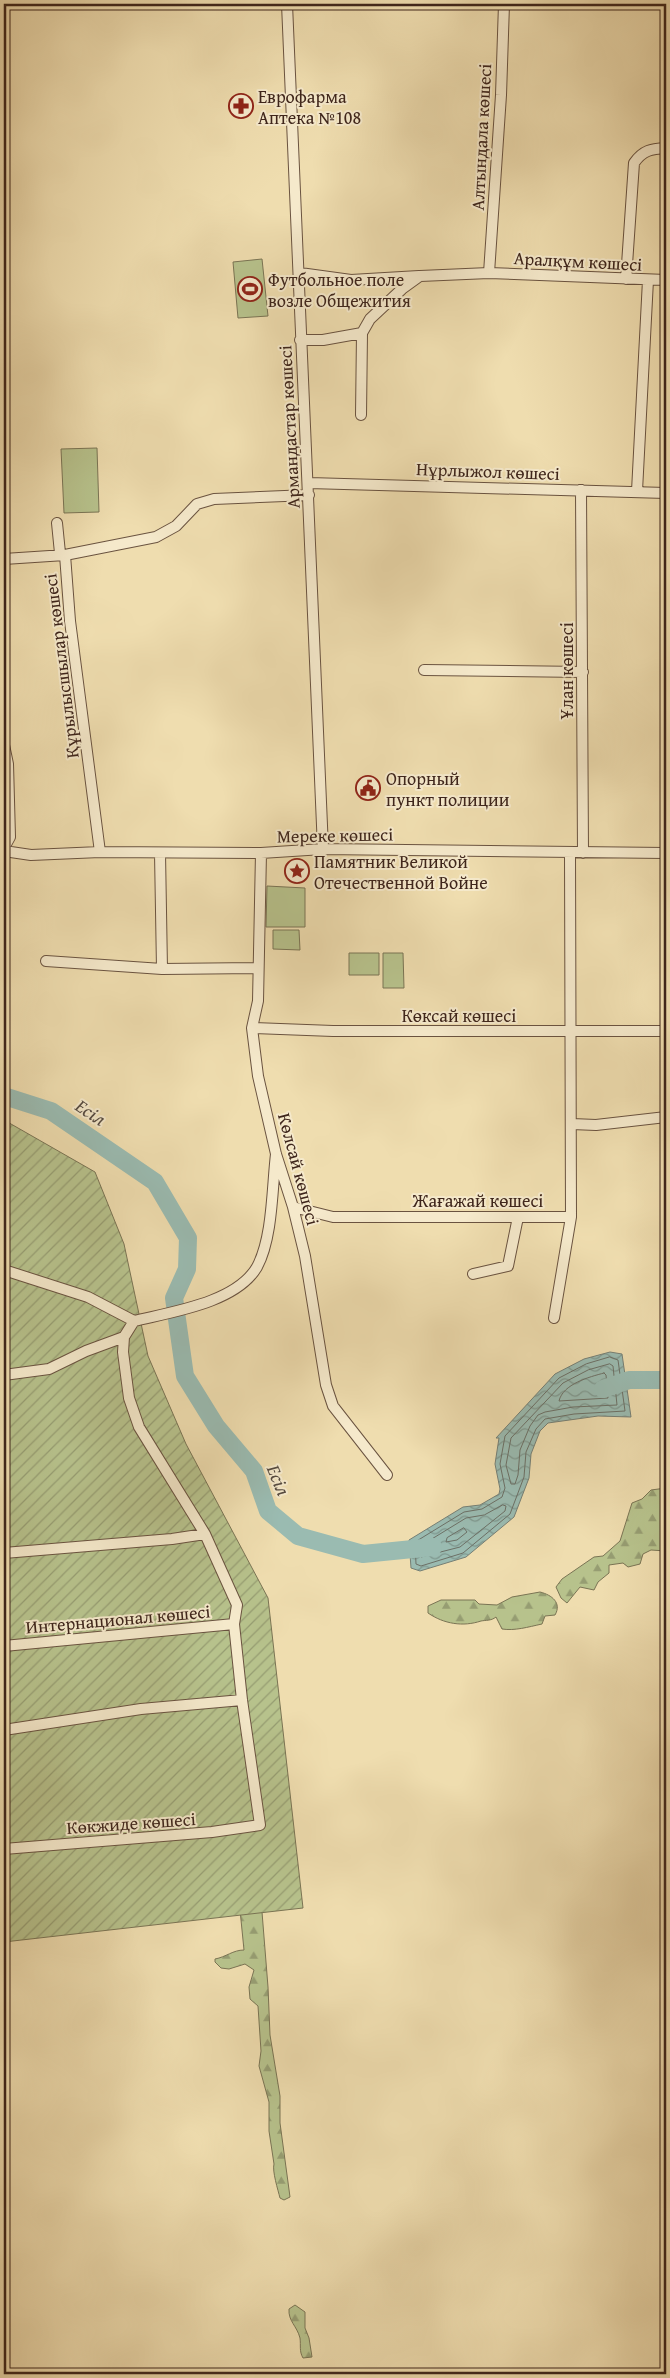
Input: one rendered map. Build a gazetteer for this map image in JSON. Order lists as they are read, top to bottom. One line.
{"streets":{"street":["Алтындала көшесі","Аралқұм көшесі","Армандастар көшесі","Нұрлыжол көшесі","Құрылысшылар көшесі","Ұлан көшесі","Мереке көшесі","Көксай көшесі","Көлсай көшесі","Жағажай көшесі","Интернационал көшесі","Көкжиде көшесі"]},"crossings":[["Алтындала көшесі","Аралқұм көшесі"],["Аралқұм көшесі","Армандастар көшесі"],["Армандастар көшесі","Нұрлыжол көшесі"],["Армандастар көшесі","Құрылысшылар көшесі"],["Армандастар көшесі","Мереке көшесі"],["Нұрлыжол көшесі","Ұлан көшесі"],["Құрылысшылар көшесі","Мереке көшесі"],["Ұлан көшесі","Мереке көшесі"],["Мереке көшесі","Көлсай көшесі"],["Көксай көшесі","Көлсай көшесі"],["Көлсай көшесі","Жағажай көшесі"]],"water":["Есіл"],"places":{"pharmacy":["Еврофарма Аптека №108"],"sports":["Футбольное поле возле Общежития"],"public building":["Опорный пункт полиции"],"place":["Памятник Великой Отечественной Войне"]}}
